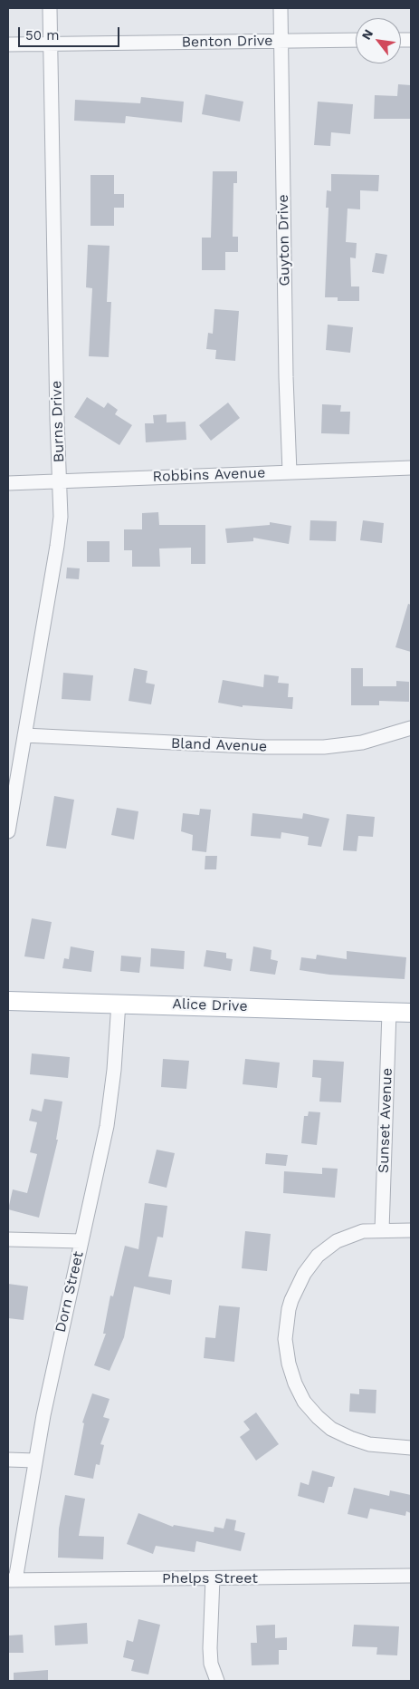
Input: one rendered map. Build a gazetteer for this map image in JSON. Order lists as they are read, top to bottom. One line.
{"streets":{"main road":["Alice Drive"],"street":["Benton Drive","Guyton Drive","Burns Drive","Robbins Avenue","Bland Avenue","Sunset Avenue","Dorn Street","Phelps Street"]},"crossings":[["Benton Drive","Guyton Drive"],["Benton Drive","Burns Drive"],["Guyton Drive","Robbins Avenue"],["Burns Drive","Robbins Avenue"],["Burns Drive","Bland Avenue"],["Alice Drive","Sunset Avenue"],["Alice Drive","Dorn Street"],["Dorn Street","Phelps Street"]],"scale_bar":"50 m","north":"top left"}
